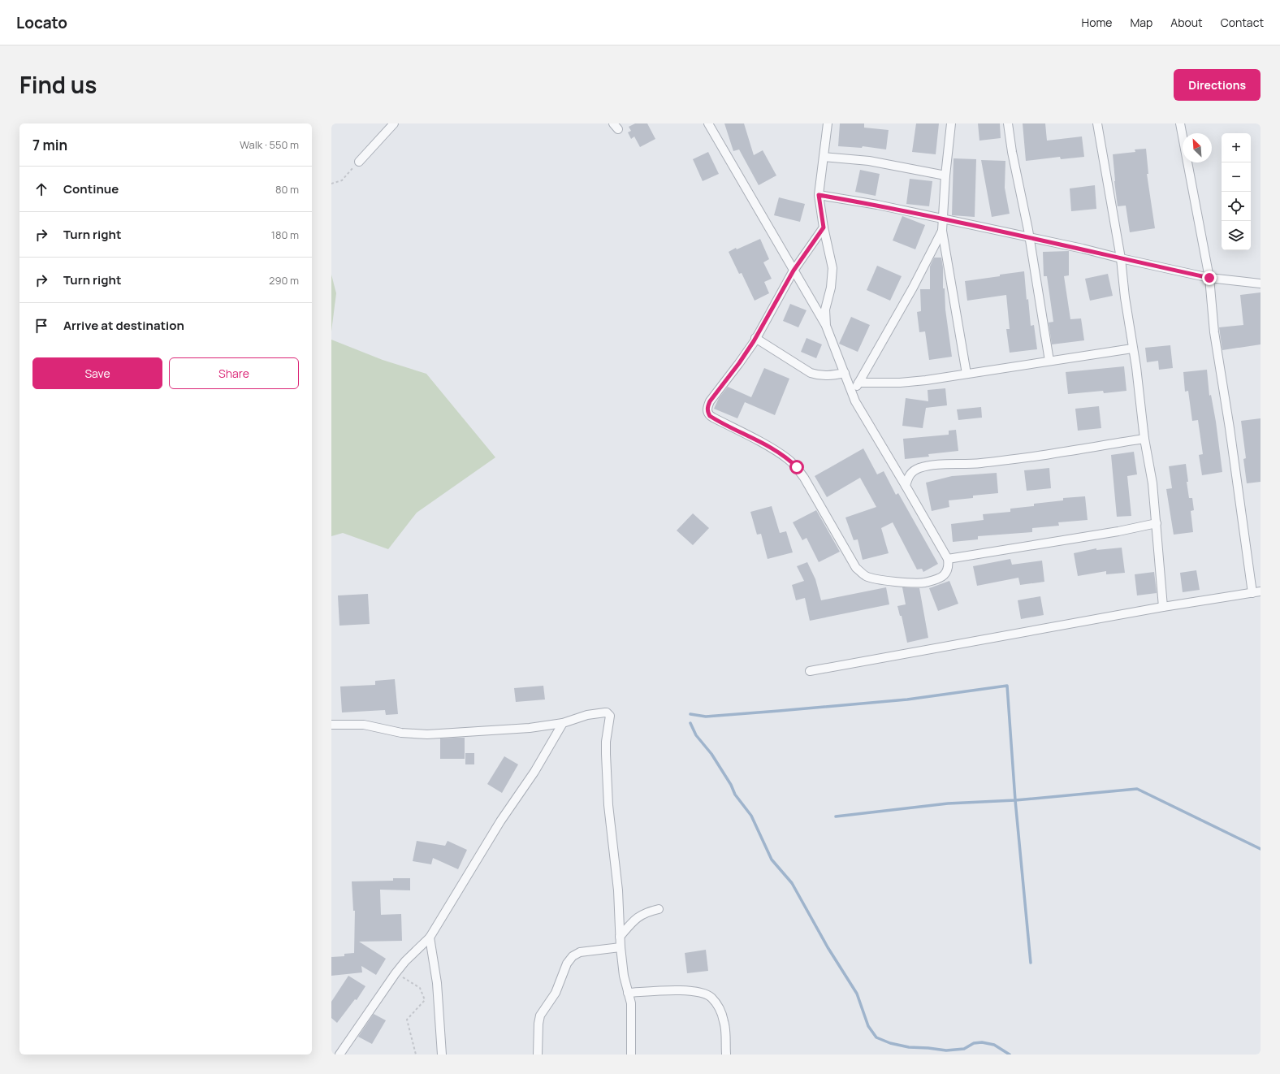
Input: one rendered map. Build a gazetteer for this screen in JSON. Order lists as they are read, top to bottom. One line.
{"north":"top left","page":{"header":"Locato","nav":["Home","Map","About","Contact"],"title":"Find us","buttons":["Directions",["Save","Share"]],"heading":["7 min","Walk · 550 m"],"map_buttons":["+","−"],"list":[["Continue","80 m"],["Turn right","180 m"],["Turn right","290 m"],"Arrive at destination"]}}
